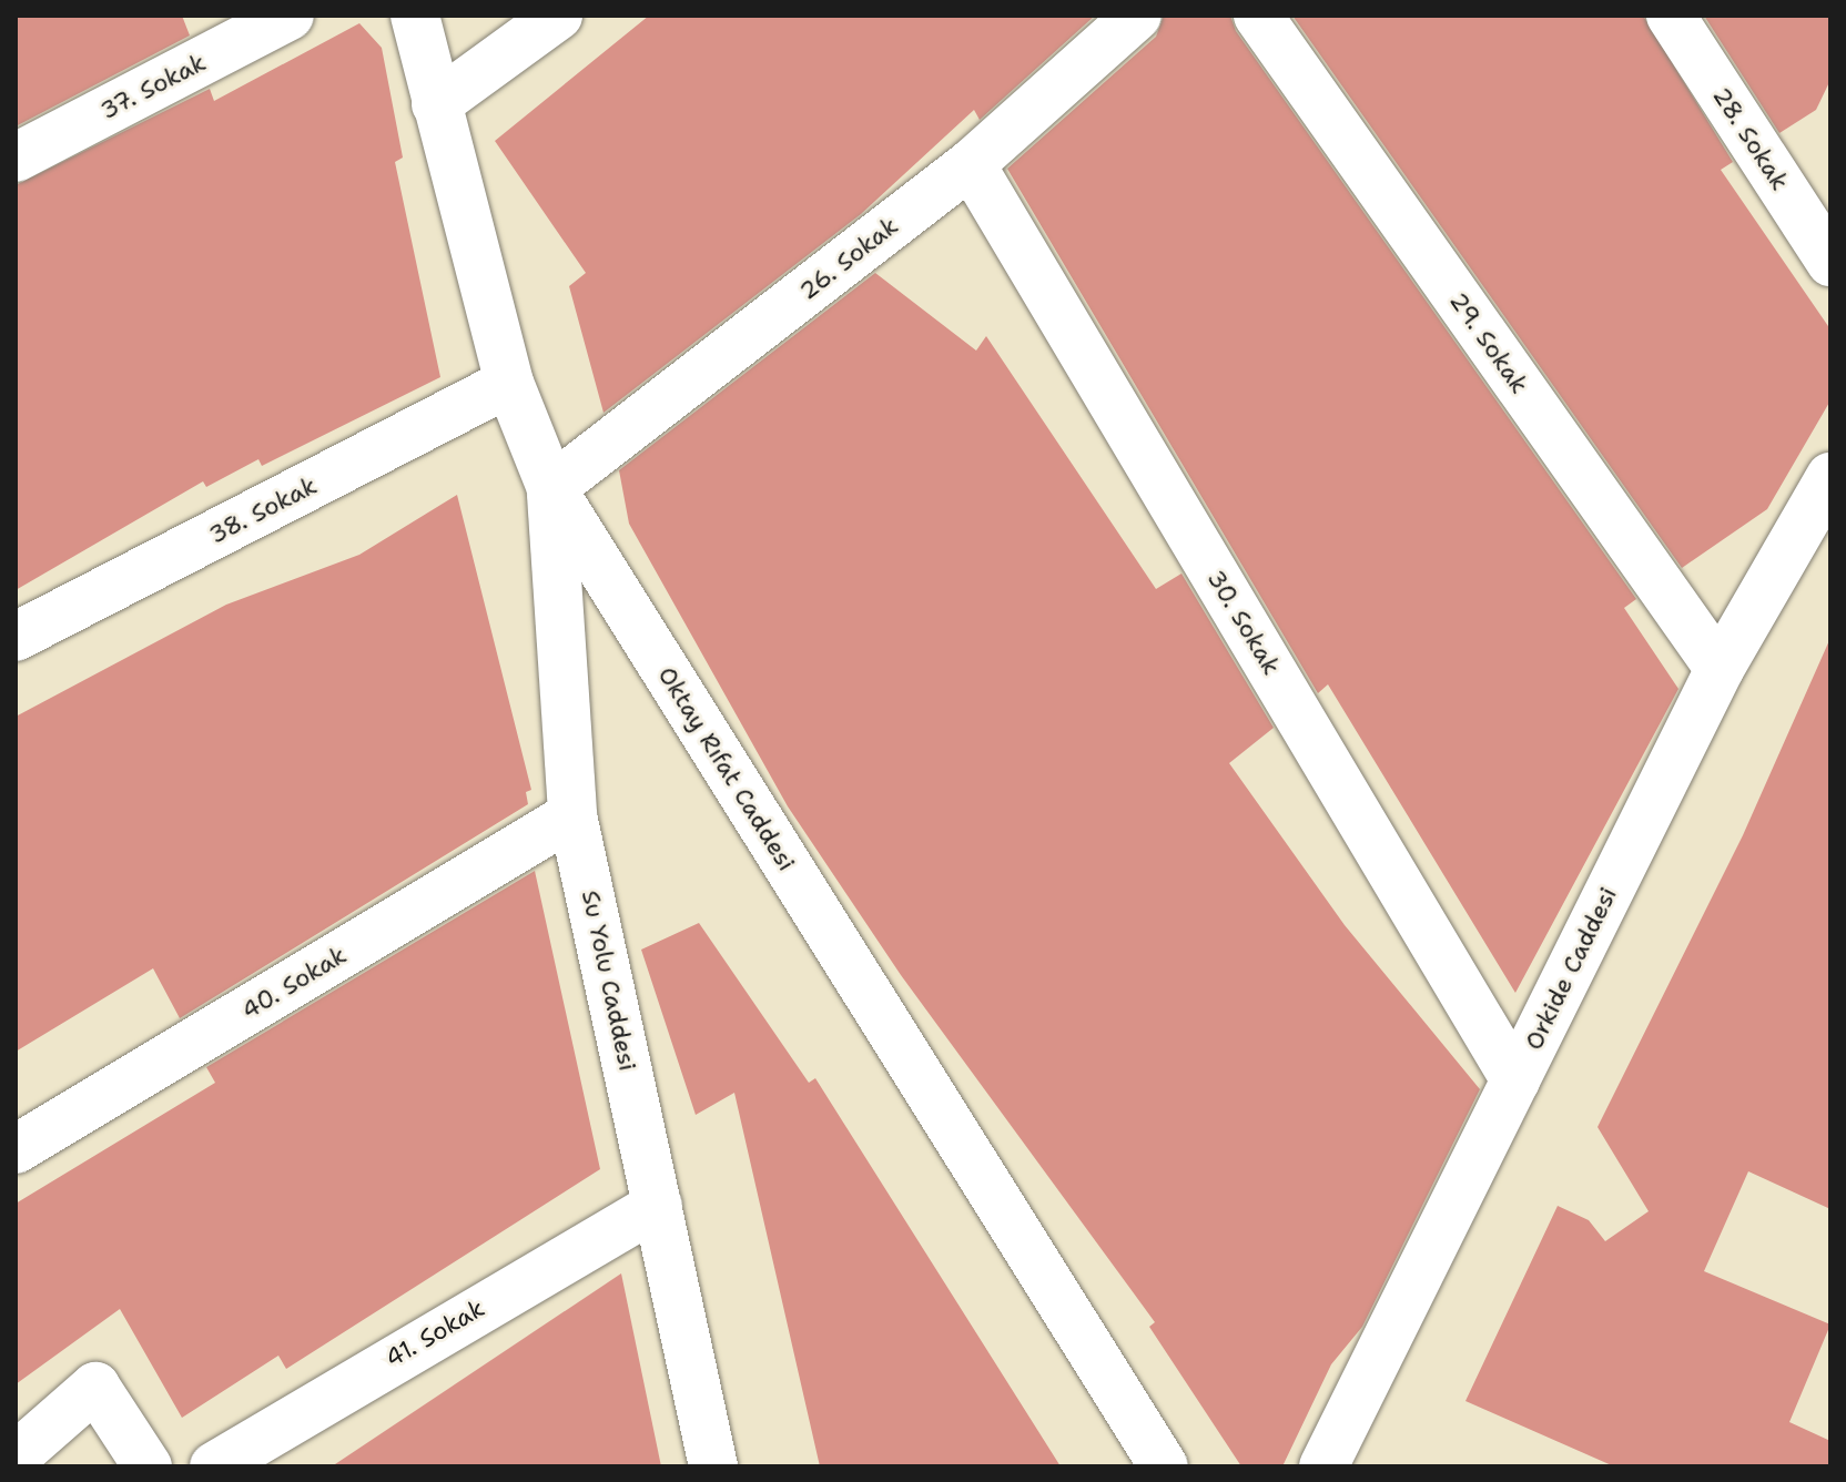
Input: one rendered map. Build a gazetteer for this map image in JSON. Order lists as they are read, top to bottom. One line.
{"streets":{"street":["37. Sokak","28. Sokak","26. Sokak","29. Sokak","38. Sokak","30. Sokak","Oktay Rıfat Caddesi","Orkide Caddesi","Su Yolu Caddesi","40. Sokak","41. Sokak"]},"crossings":[["26. Sokak","30. Sokak"],["26. Sokak","Oktay Rıfat Caddesi"],["26. Sokak","Su Yolu Caddesi"],["29. Sokak","Orkide Caddesi"],["38. Sokak","Oktay Rıfat Caddesi"],["30. Sokak","Orkide Caddesi"],["Oktay Rıfat Caddesi","Su Yolu Caddesi"],["Su Yolu Caddesi","40. Sokak"],["Su Yolu Caddesi","41. Sokak"]]}
